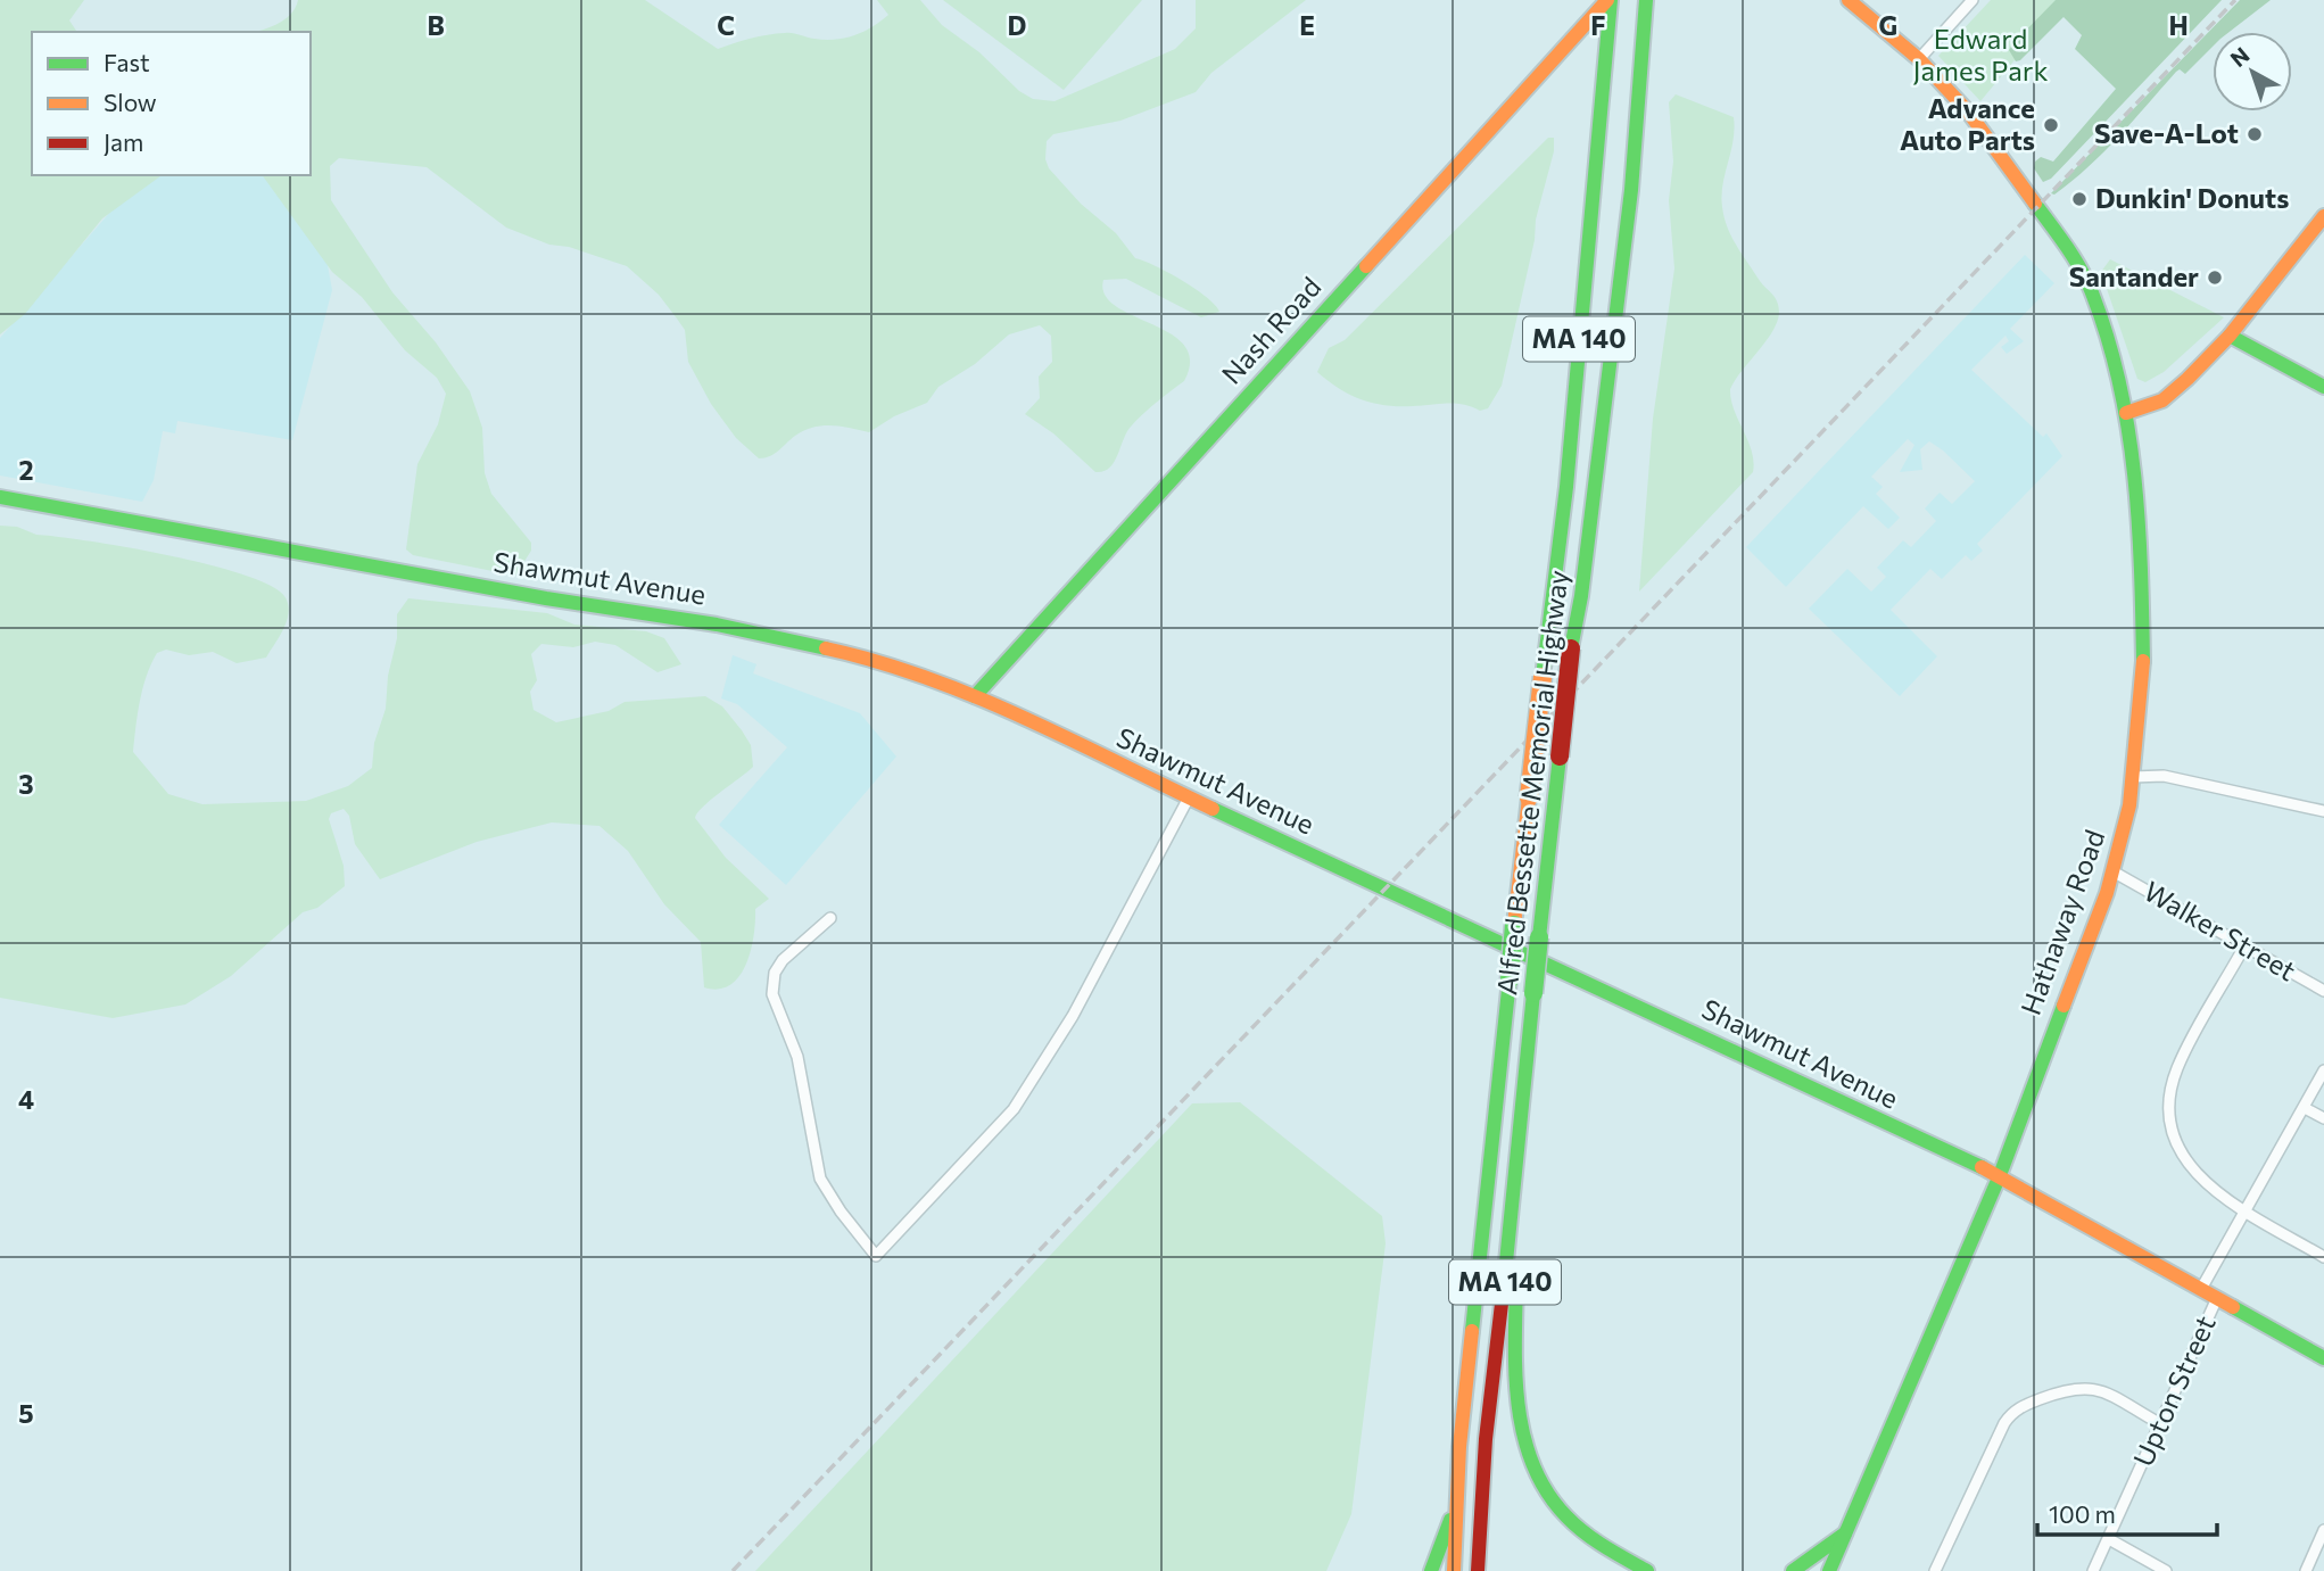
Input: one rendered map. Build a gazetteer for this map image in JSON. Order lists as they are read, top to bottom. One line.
{"streets":{"main road":["Nash Road","MA 140","Shawmut Avenue","Alfred Bessette Memorial Highway","Hathaway Road"],"street":["Walker Street","Upton Street"]},"crossings":[["Nash Road","Shawmut Avenue"],["Nash Road","Alfred Bessette Memorial Highway"],["Shawmut Avenue","Hathaway Road"],["Shawmut Avenue","Upton Street"],["Hathaway Road","Walker Street"]],"parks":["Edward James Park"],"places":["Advance Auto Parts","Save-A-Lot","Dunkin' Donuts","Santander"],"legend":["Fast","Slow","Jam"],"scale_bar":"100 m","north":"top left","grid":{"columns":["B","C","D","E","F","G","H"],"rows":["2","3","4","5"]}}
